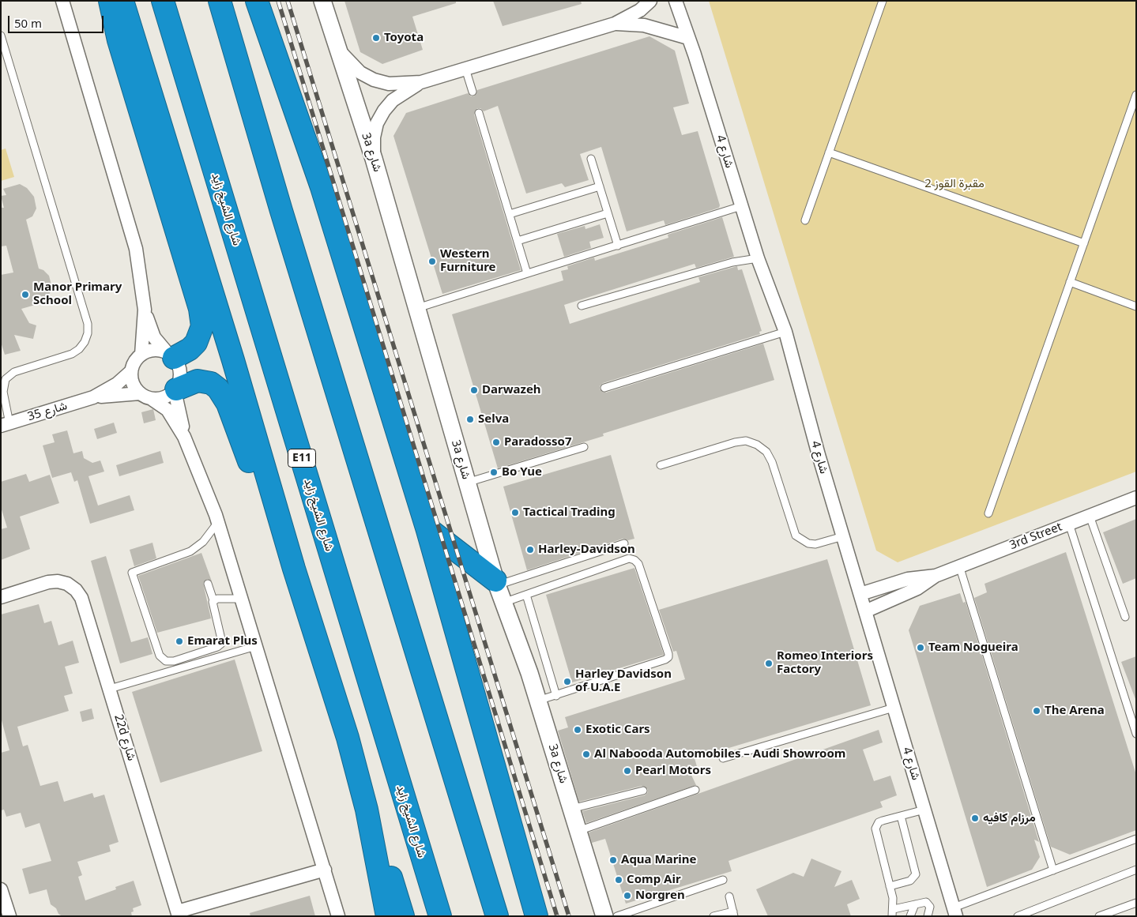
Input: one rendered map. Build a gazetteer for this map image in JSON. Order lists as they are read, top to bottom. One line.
{"streets":{"highway":["شارع الشيخ زايد","E11"],"street":["شارع 4","3a شارع","شارع 35","3rd Street","22d شارع"]},"parks":["مقبرة القوز 2"],"places":["Toyota","Western Furniture","Manor Primary School","Darwazeh","Selva","Paradosso7","Bo Yue","Tactical Trading","Harley-Davidson","Emarat Plus","Team Nogueira","Romeo Interiors Factory","Harley Davidson of U.A.E","The Arena","Exotic Cars","Al Nabooda Automobiles – Audi Showroom","Pearl Motors","مرزام كافيه","Aqua Marine","Comp Air","Norgren"],"scale_bar":"50 m"}
